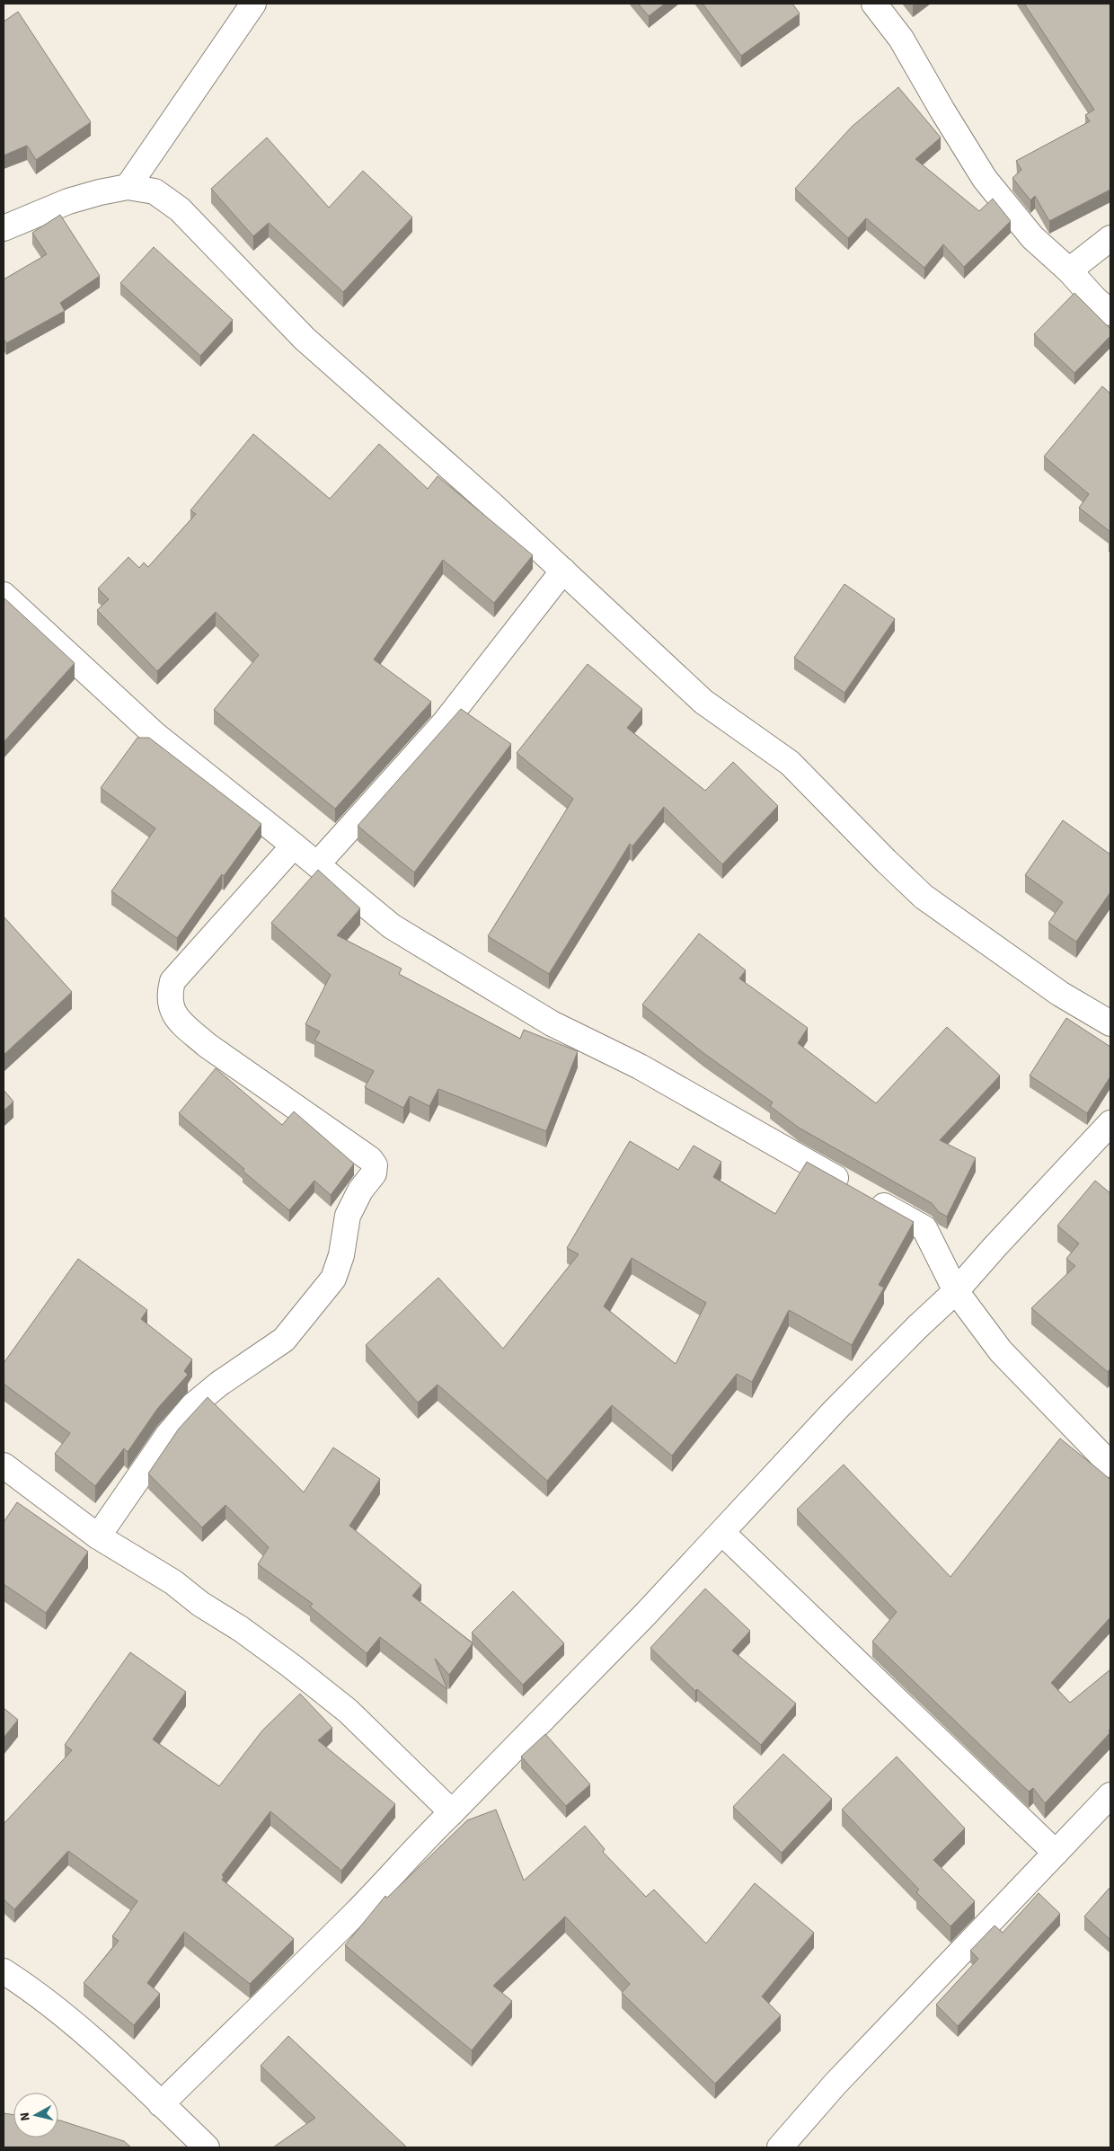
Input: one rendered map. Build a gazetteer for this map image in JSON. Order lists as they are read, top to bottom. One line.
{"north":"left"}
